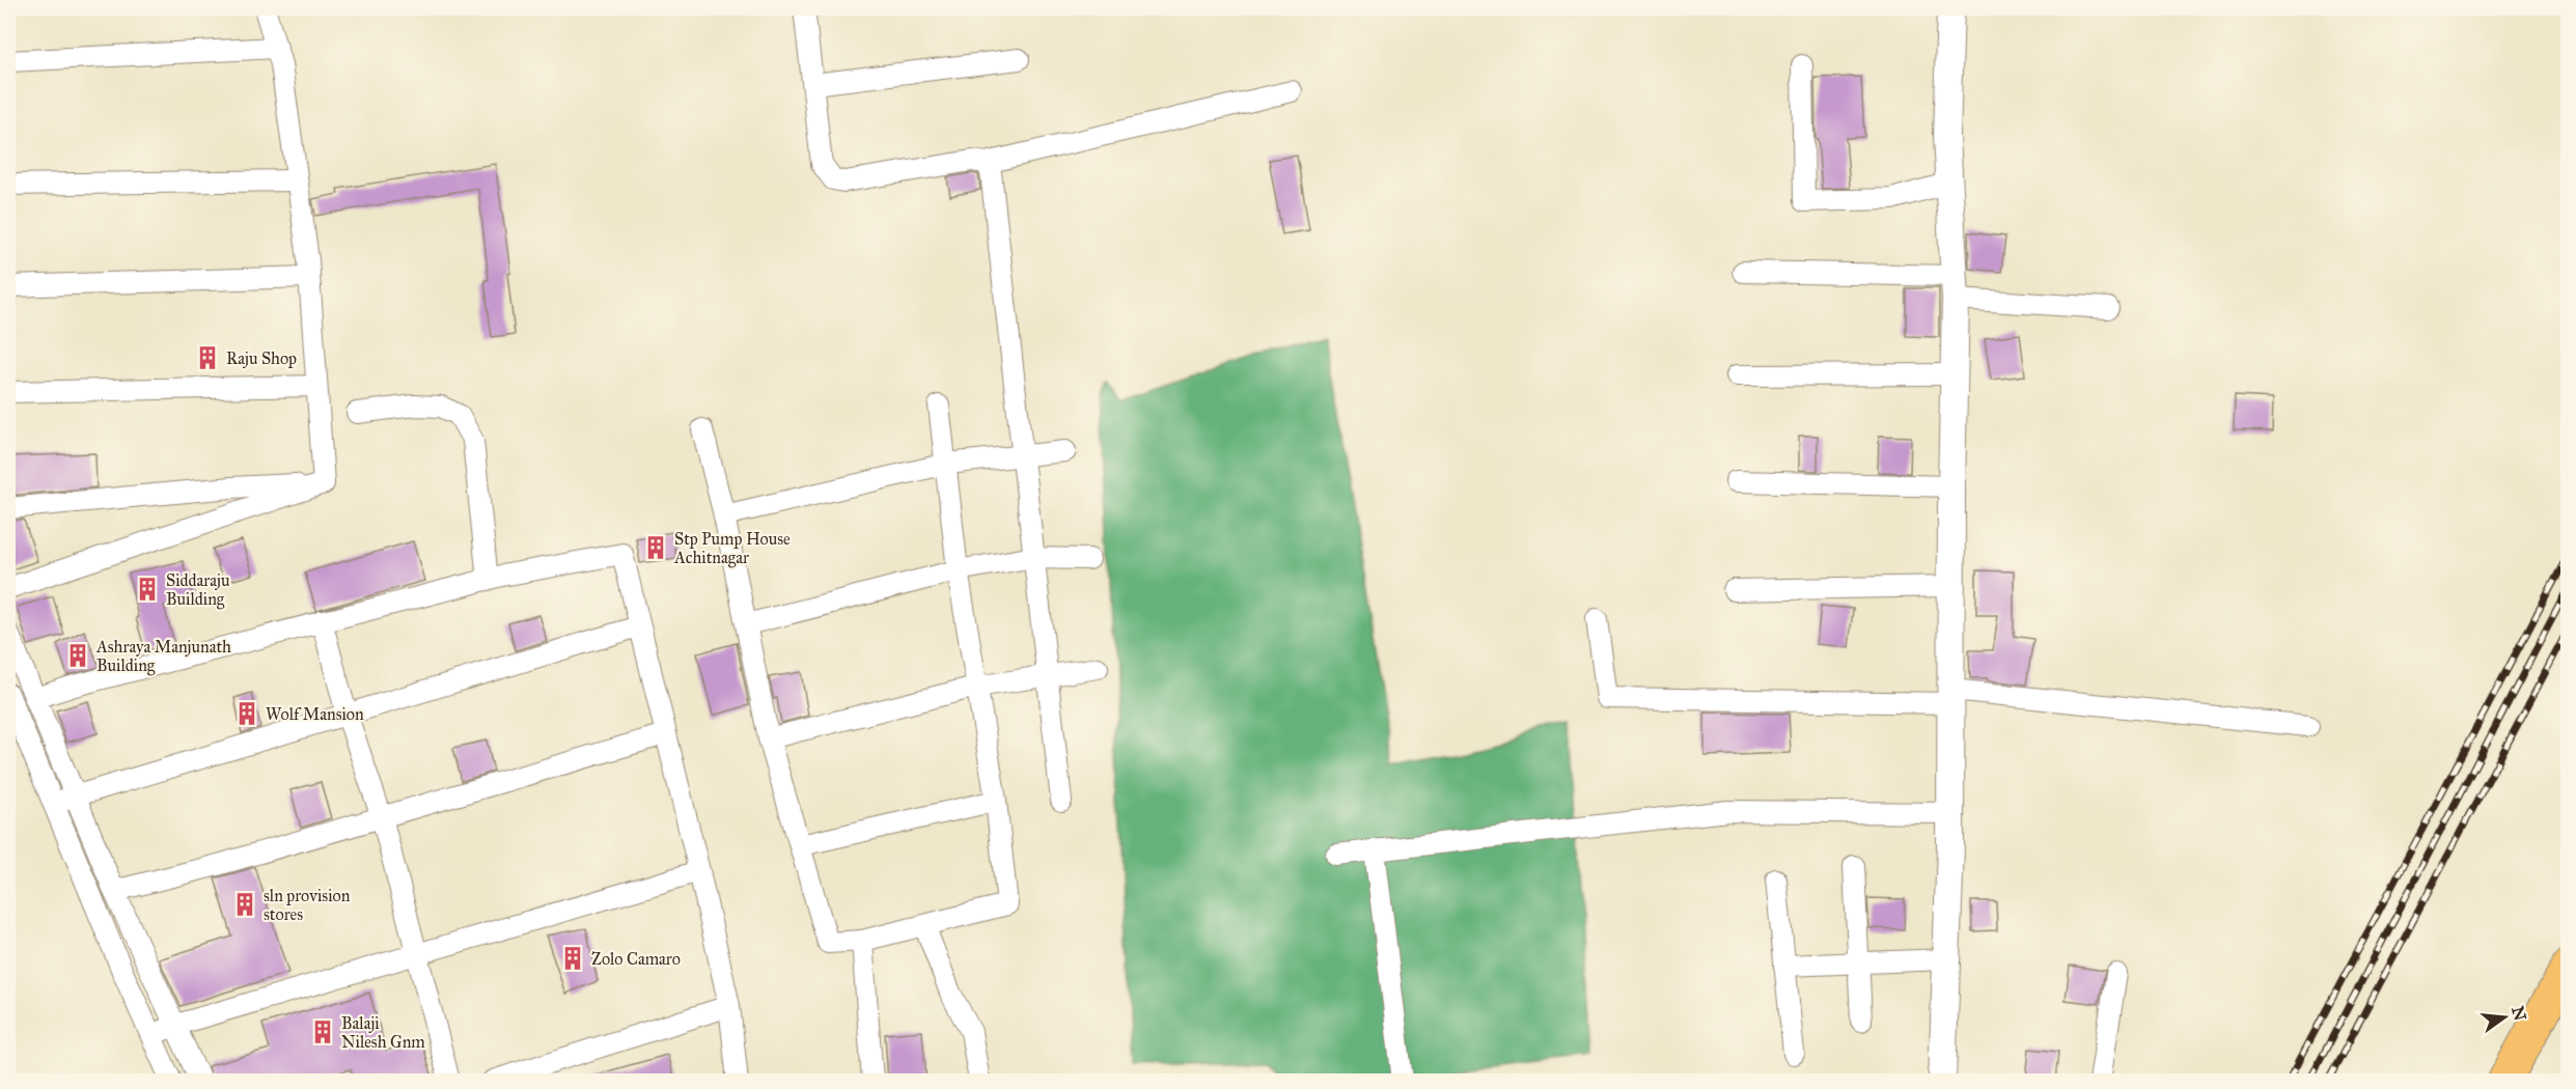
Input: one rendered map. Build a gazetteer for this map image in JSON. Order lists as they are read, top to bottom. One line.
{"places":{"building":["Raju Shop","Stp Pump House Achitnagar","Siddaraju Building","Ashraya Manjunath Building","Wolf Mansion","sln provision stores","Zolo Camaro","Balaji Nilesh Gnm"]},"north":"right"}
